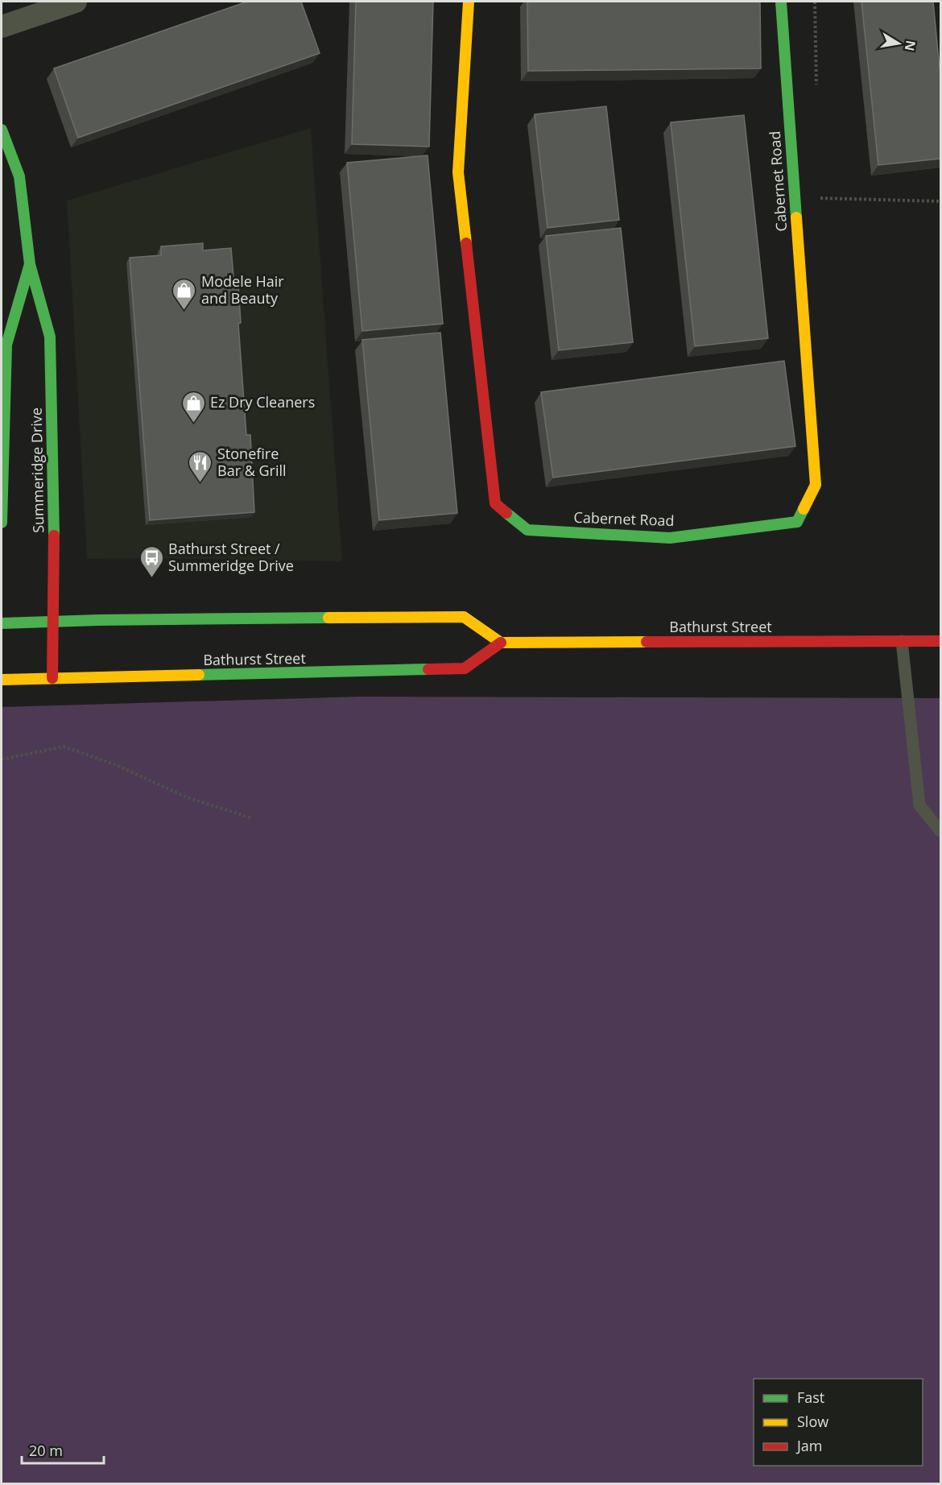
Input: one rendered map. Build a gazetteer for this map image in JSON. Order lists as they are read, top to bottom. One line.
{"streets":{"street":["Cabernet Road","Summeridge Drive","Bathurst Street"]},"crossings":[["Summeridge Drive","Bathurst Street"]],"places":{"shop":["Modele Hair and Beauty","Ez Dry Cleaners"],"restaurant":["Stonefire Bar & Grill"],"bus stop":["Bathurst Street / Summeridge Drive"]},"legend":["Fast","Slow","Jam"],"scale_bar":"20 m","north":"right"}
